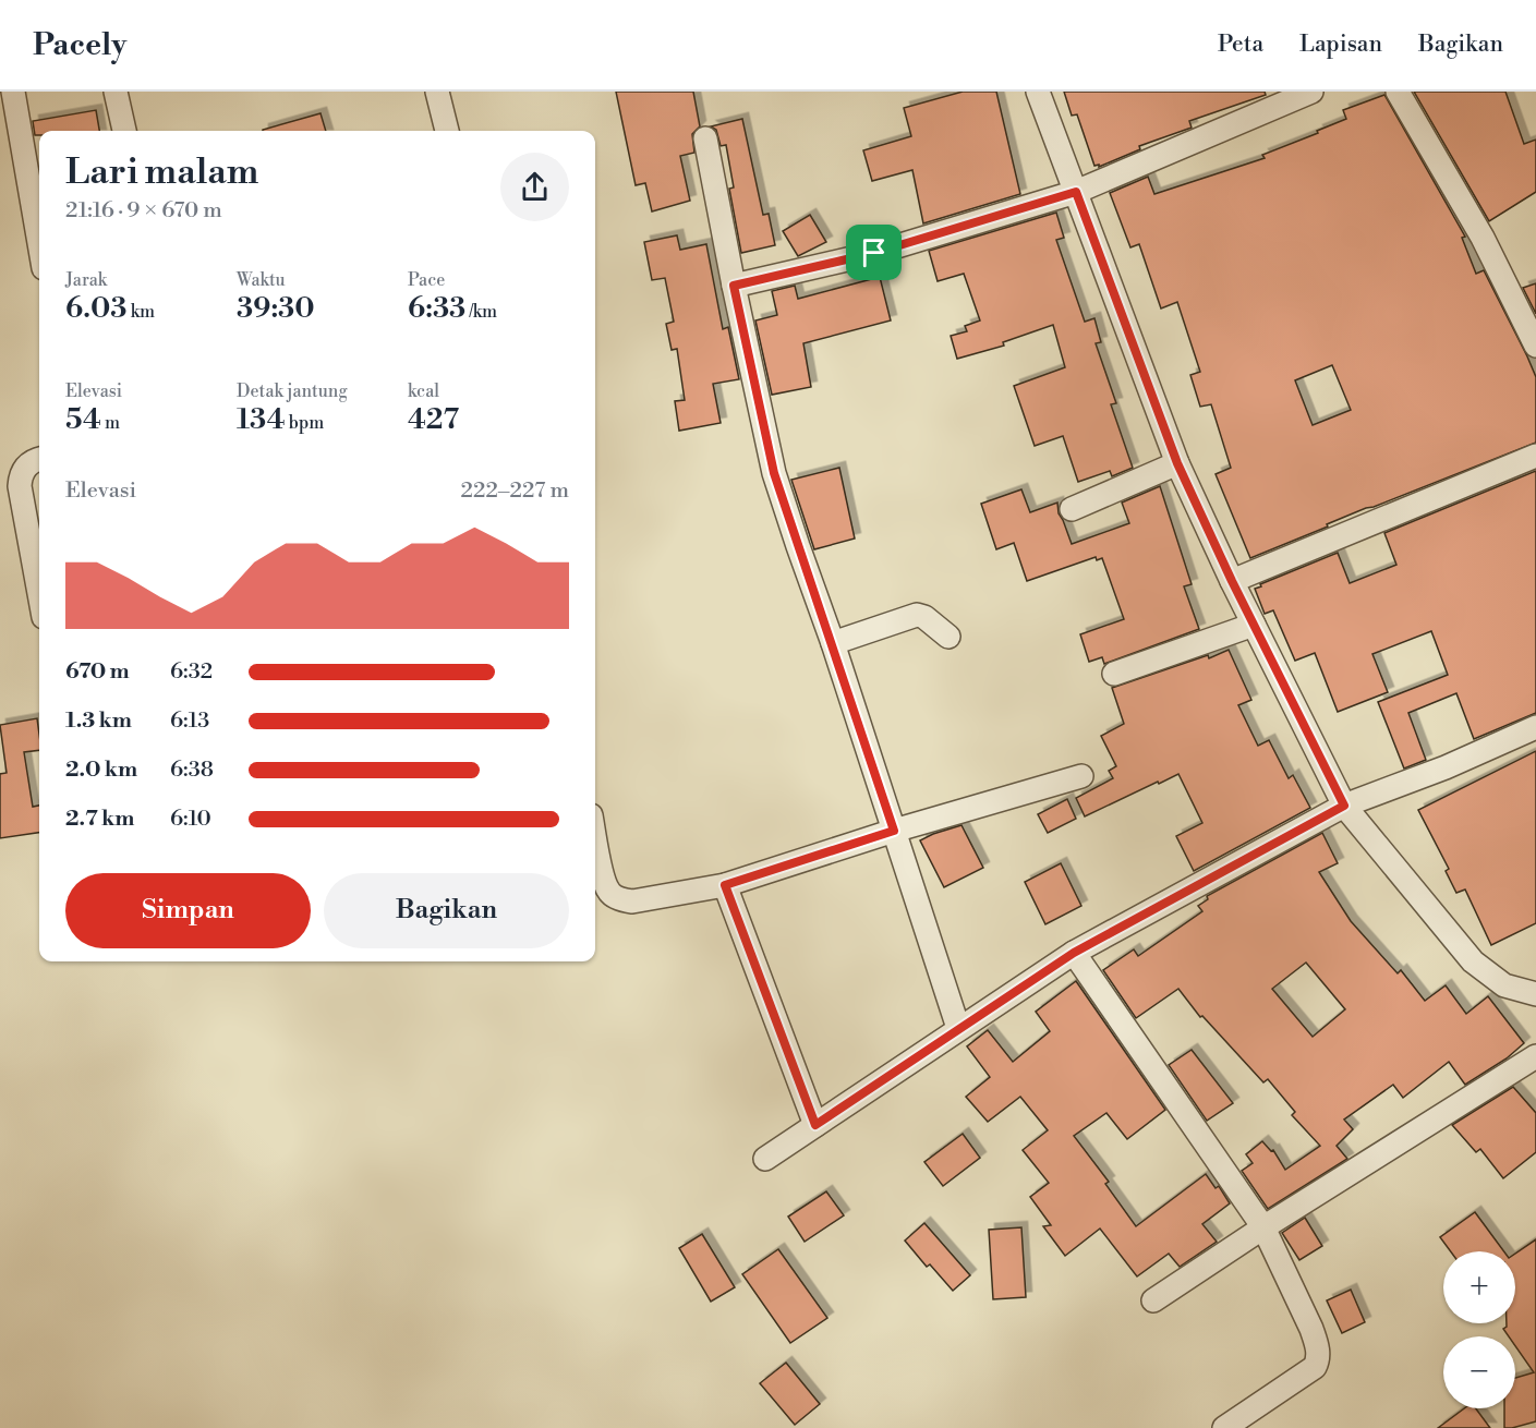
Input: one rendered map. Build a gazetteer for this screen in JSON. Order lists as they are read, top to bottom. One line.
{"page":{"header":"Pacely","nav":["Peta","Lapisan","Bagikan"],"heading":["Lari malam","21:16 · 9 × 670 m"],"stats":[["Jarak","6.03 km"],["Waktu","39:30"],["Pace","6:33 /km"],["Elevasi","54 m"],["Detak jantung","134 bpm"],["kcal","427"]],"chart":["Elevasi","222–227 m"],"list":[{"name":"670 m","note":"6:32"},{"name":"1.3 km","note":"6:13"},{"name":"2.0 km","note":"6:38"},{"name":"2.7 km","note":"6:10"}],"buttons":["Simpan","Bagikan"],"map_buttons":["+","−"]}}
